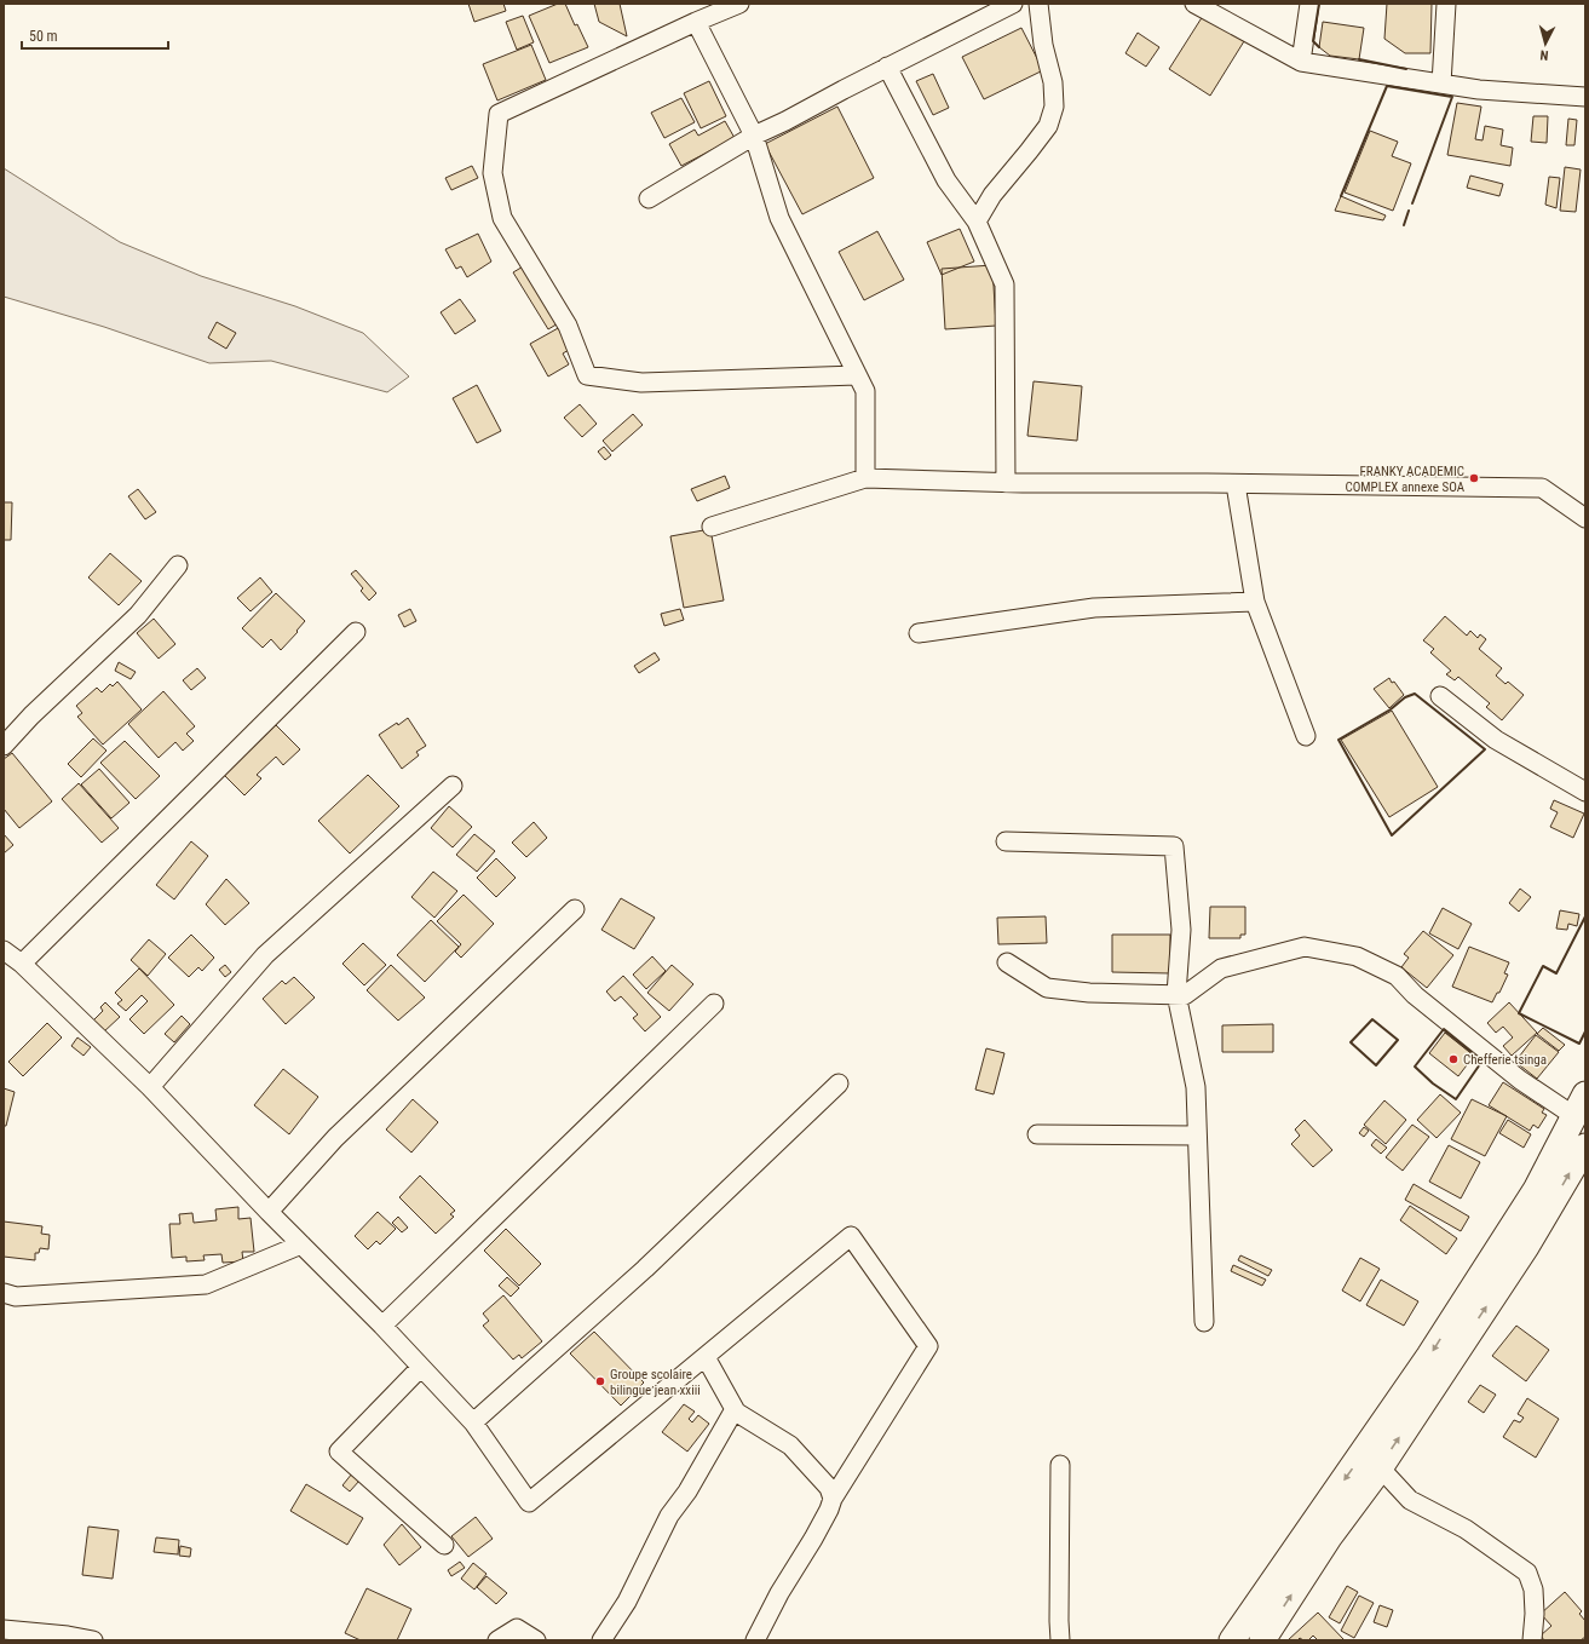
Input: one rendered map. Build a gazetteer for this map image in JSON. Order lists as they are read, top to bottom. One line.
{"places":["FRANKY ACADEMIC COMPLEX annexe SOA","Chefferie tsinga","Groupe scolaire bilingue jean xxiii"],"scale_bar":"50 m","north":"bottom"}
